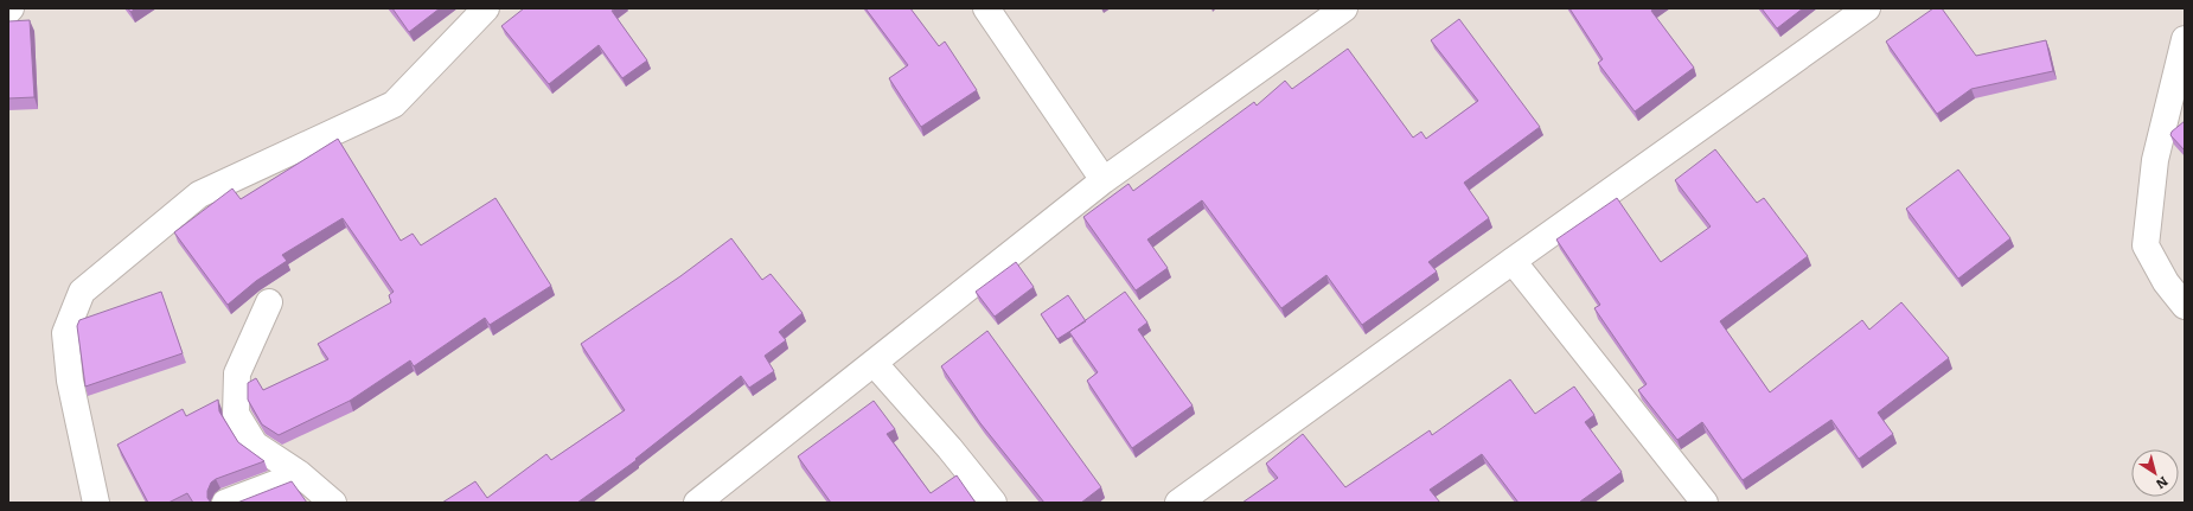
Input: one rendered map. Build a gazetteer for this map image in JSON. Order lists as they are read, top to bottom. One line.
{"north":"bottom right"}
